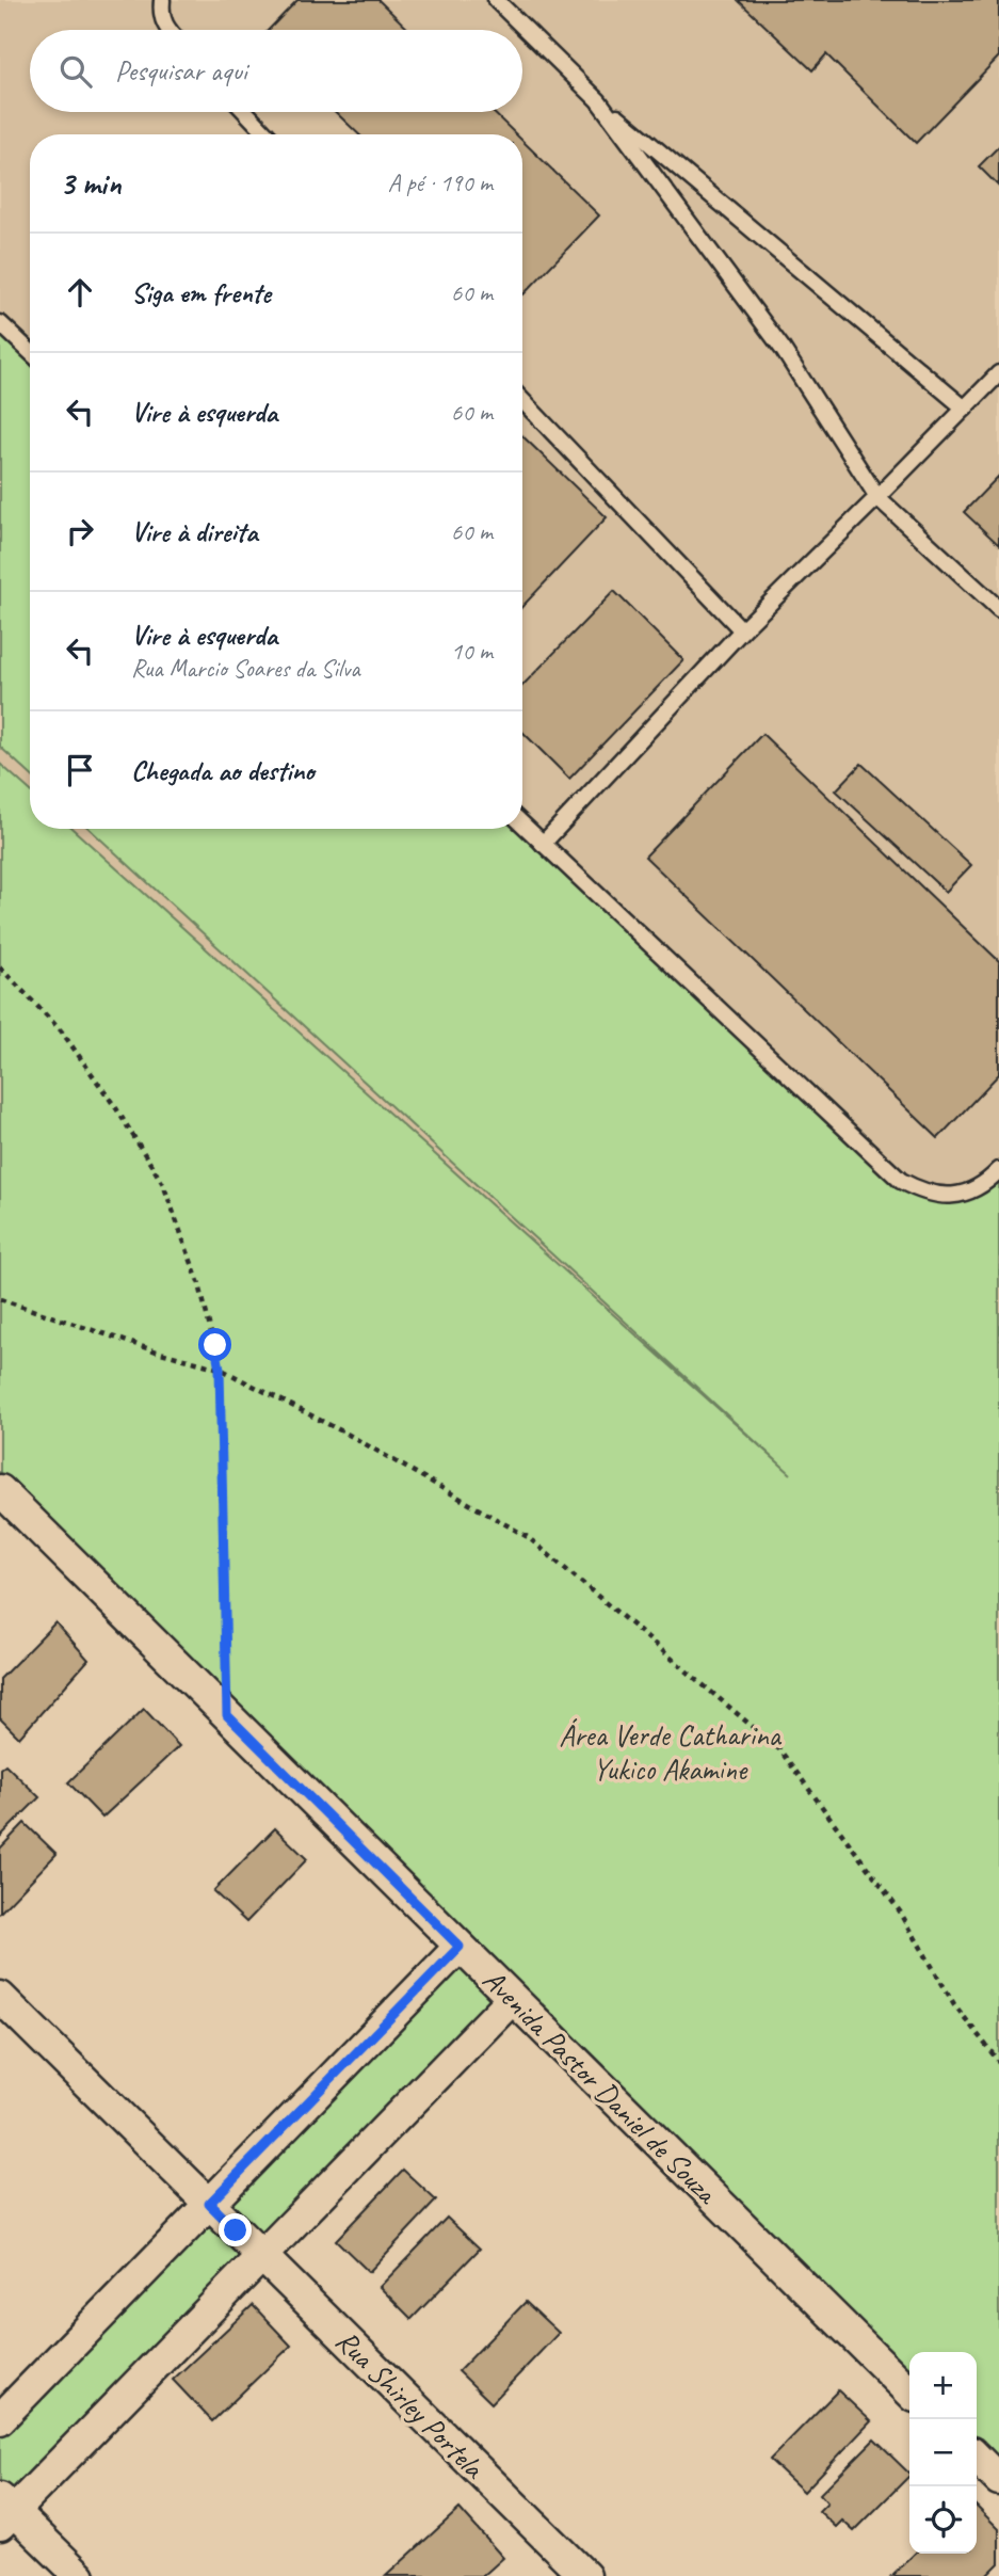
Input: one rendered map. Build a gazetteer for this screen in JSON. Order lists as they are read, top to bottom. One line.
{"streets":{"street":["Avenida Pastor Daniel de Souza","Rua Shirley Portela"]},"parks":["Área Verde Catharina Yukico Akamine"],"page":{"search":"Pesquisar aqui","heading":["3 min","A pé · 190 m"],"list":[["Siga em frente","60 m"],["Vire à esquerda","60 m"],["Vire à direita","60 m"],["Vire à esquerda","Rua Marcio Soares da Silva","10 m"],"Chegada ao destino"],"map_buttons":["+","−"]}}
